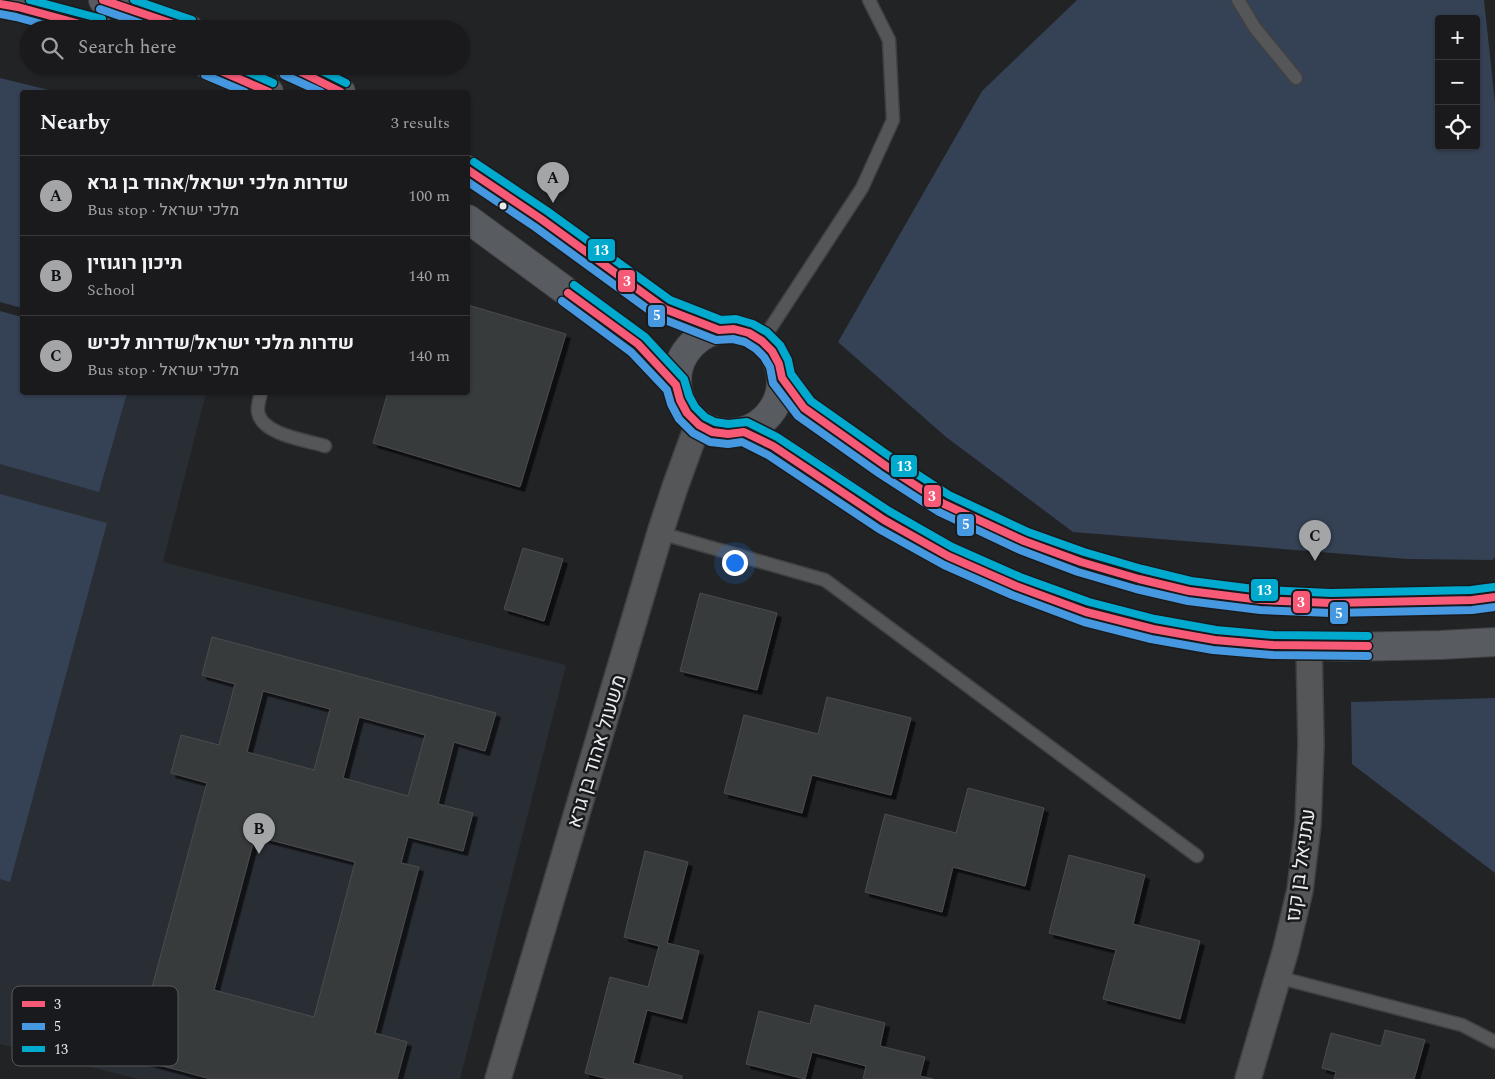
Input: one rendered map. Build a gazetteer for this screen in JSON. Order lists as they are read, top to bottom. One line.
{"streets":{"street":["משעול אהוד בן גרא","עתניאל בן קנז"]},"lines":["transit line 3","transit line 13","transit line 5"],"legend":["3","5","13"],"page":{"map_buttons":["+","−"],"search":"Search here","heading":["Nearby","3 results"],"list":[{"mark":"A","name":"שדרות מלכי ישראל/אהוד בן גרא","note":"Bus stop · מלכי ישראל","value":"100 m"},{"mark":"B","name":"תיכון רוגוזין","note":"School","value":"140 m"},{"mark":"C","name":"שדרות מלכי ישראל/שדרות לכיש","note":"Bus stop · מלכי ישראל","value":"140 m"}],"pins":["A","C","B"]}}
